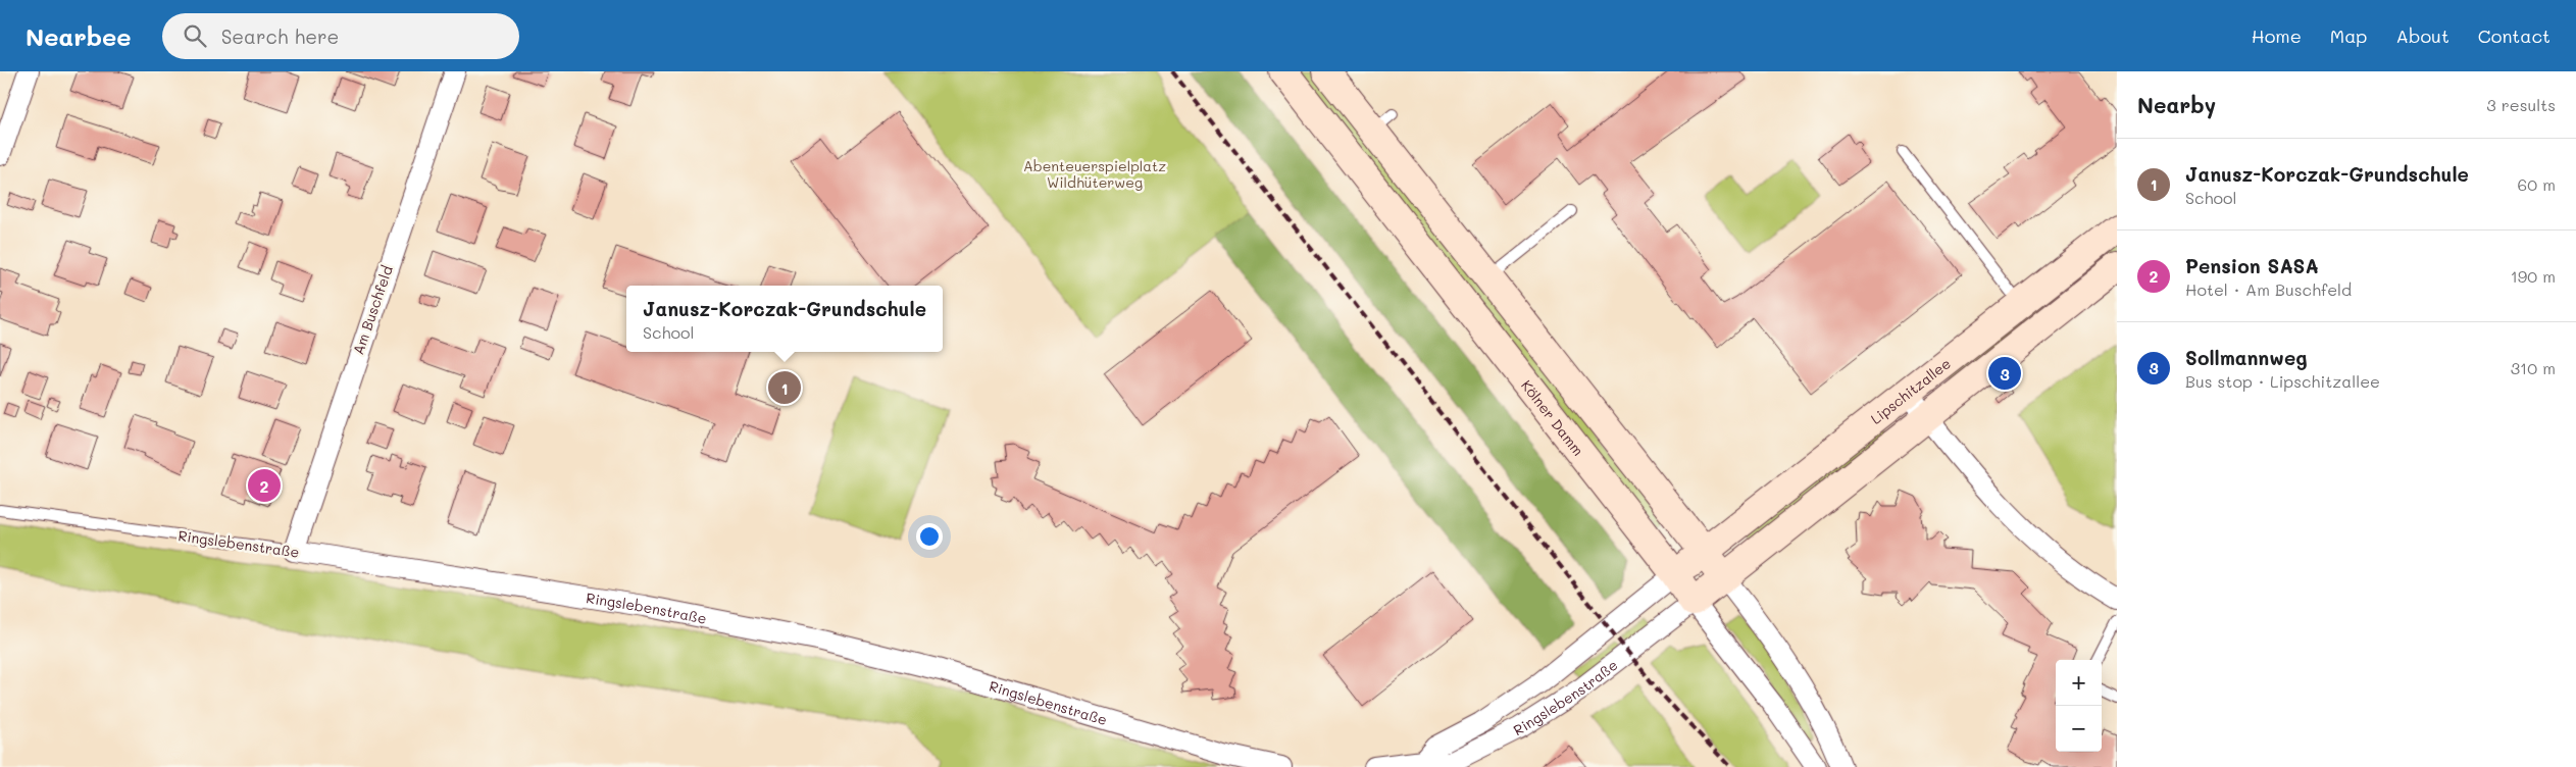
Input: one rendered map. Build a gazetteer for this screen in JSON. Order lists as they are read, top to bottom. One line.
{"streets":{"street":["Am Buschfeld","Lipschitzallee","Kölner Damm","Ringslebenstraße"]},"crossings":[["Am Buschfeld","Ringslebenstraße"],["Lipschitzallee","Kölner Damm"],["Lipschitzallee","Ringslebenstraße"],["Kölner Damm","Ringslebenstraße"]],"parks":["Abenteuerspielplatz Wildhüterweg"],"page":{"header":"Nearbee","search":"Search here","nav":["Home","Map","About","Contact"],"heading":["Nearby","3 results"],"list":[{"mark":"1","name":"Janusz-Korczak-Grundschule","note":"School","value":"60 m"},{"mark":"2","name":"Pension SASA","note":"Hotel · Am Buschfeld","value":"190 m"},{"mark":"3","name":"Sollmannweg","note":"Bus stop · Lipschitzallee","value":"310 m"}],"popup":["Janusz-Korczak-Grundschule","School"],"pins":["3","1","2"],"map_buttons":["+","−"]}}
